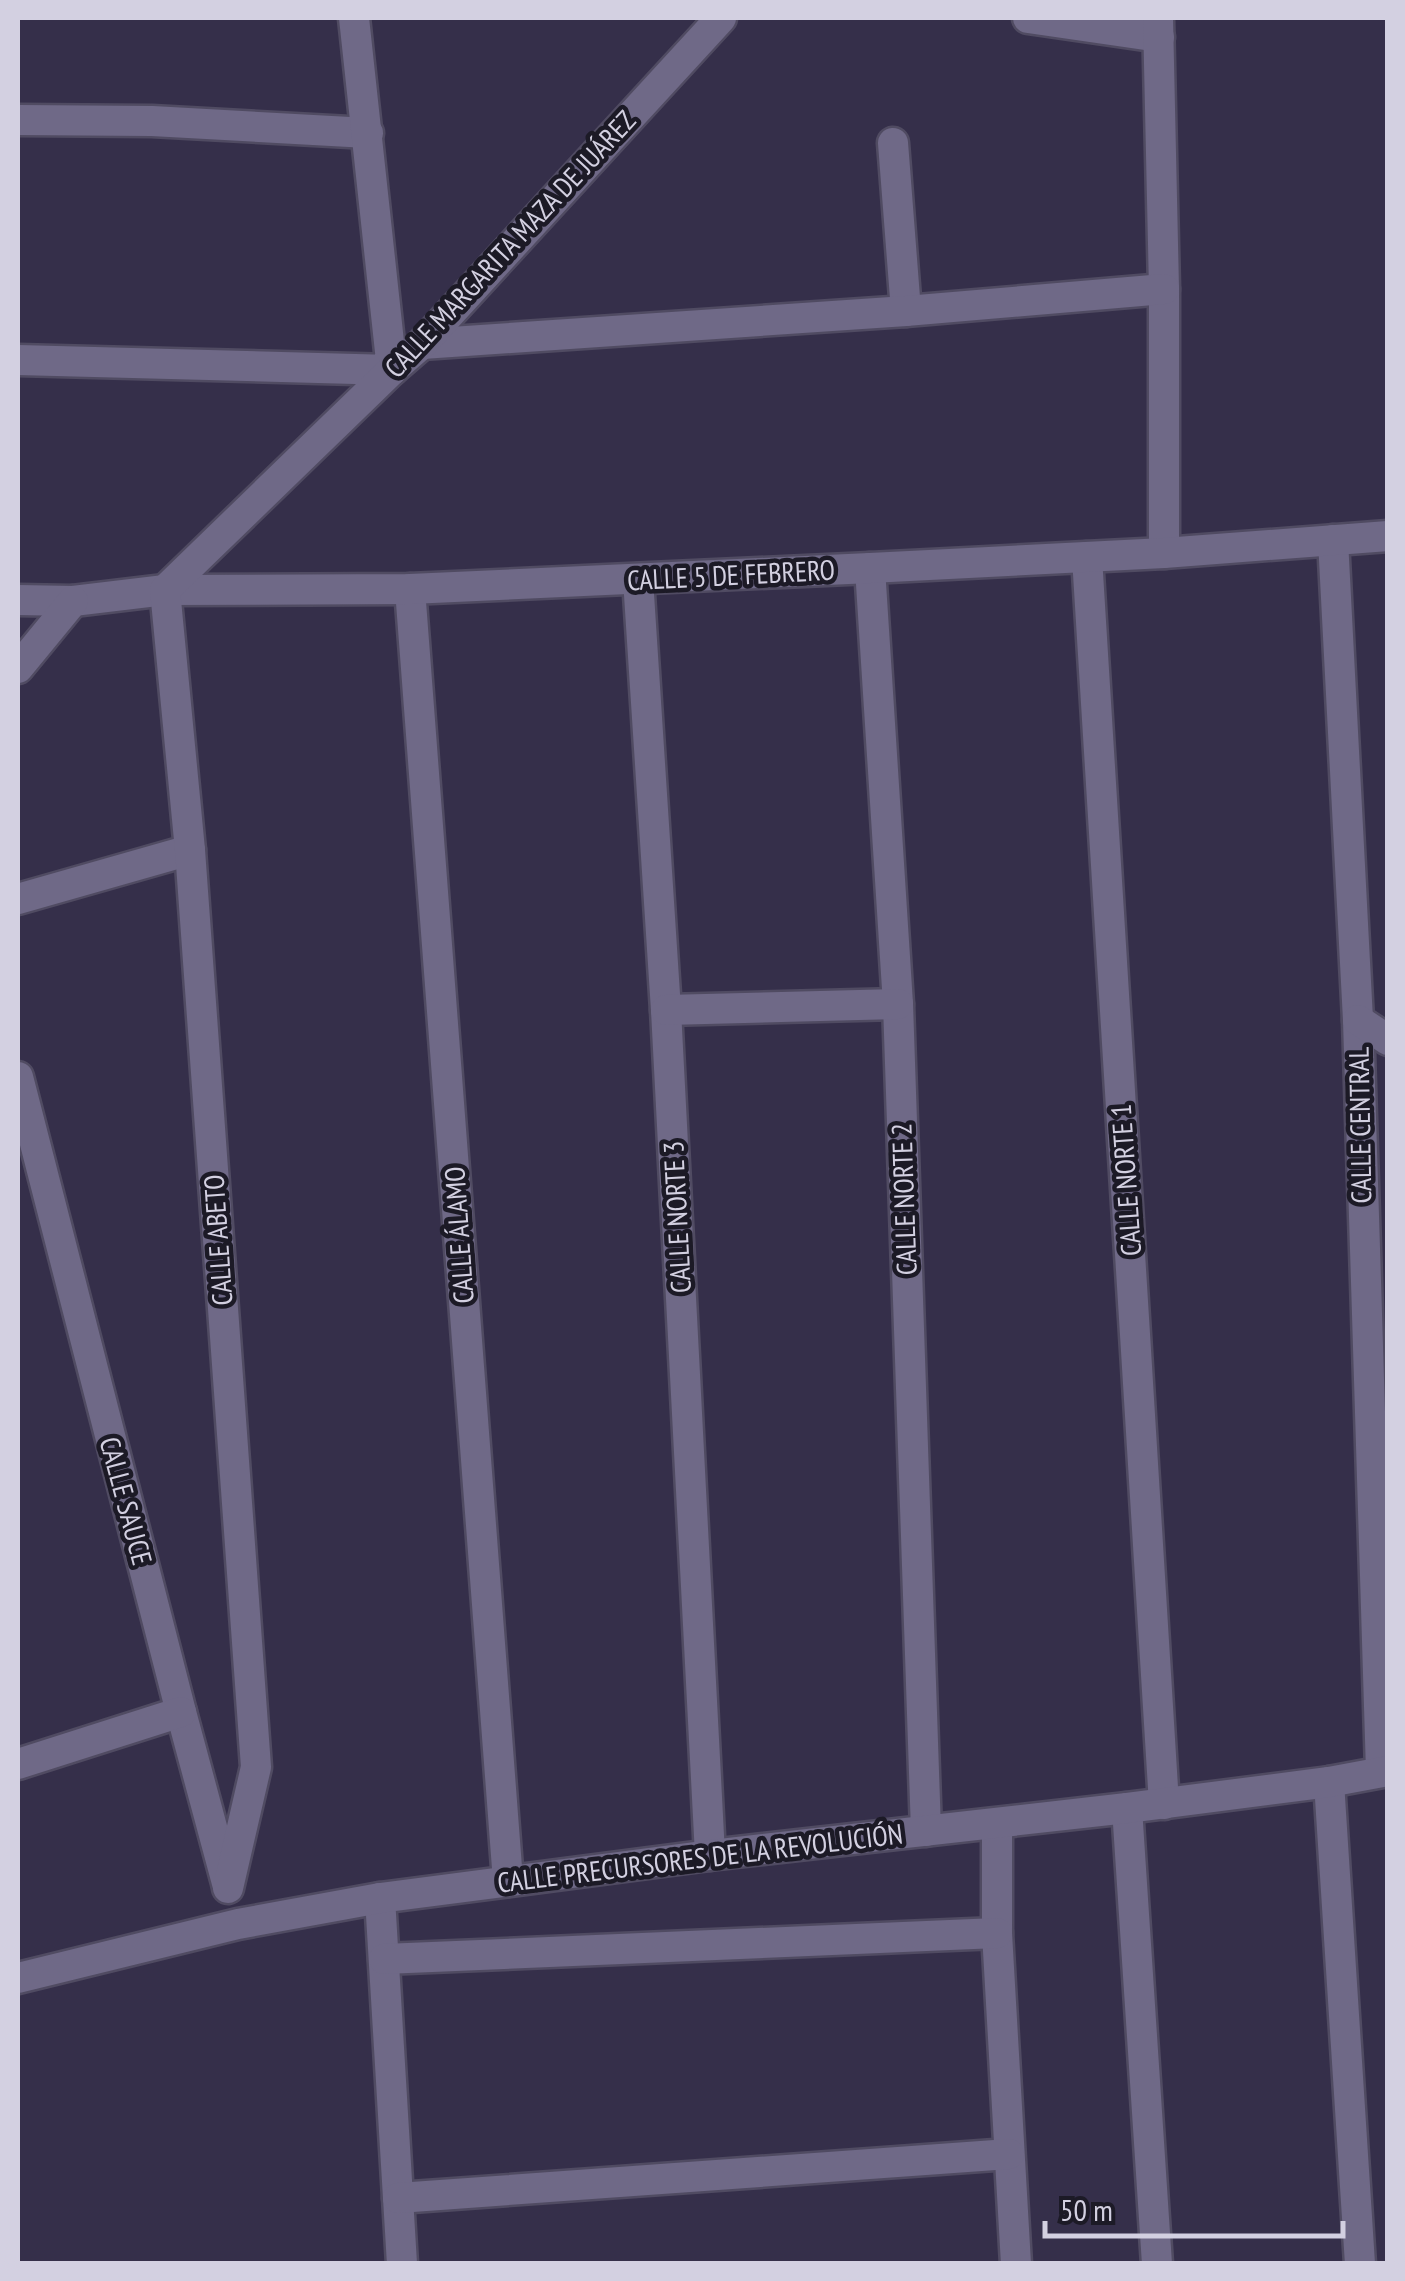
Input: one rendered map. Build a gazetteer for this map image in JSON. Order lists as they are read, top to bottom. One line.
{"streets":{"street":["CALLE MARGARITA MAZA DE JUÁREZ","CALLE 5 DE FEBRERO","CALLE CENTRAL","CALLE NORTE 1","CALLE NORTE 2","CALLE NORTE 3","CALLE ÁLAMO","CALLE ABETO","CALLE SAUCE","CALLE PRECURSORES DE LA REVOLUCIÓN"]},"crossings":[["CALLE MARGARITA MAZA DE JUÁREZ","CALLE 5 DE FEBRERO"],["CALLE MARGARITA MAZA DE JUÁREZ","CALLE ABETO"],["CALLE 5 DE FEBRERO","CALLE CENTRAL"],["CALLE 5 DE FEBRERO","CALLE NORTE 1"],["CALLE 5 DE FEBRERO","CALLE NORTE 2"],["CALLE 5 DE FEBRERO","CALLE NORTE 3"],["CALLE 5 DE FEBRERO","CALLE ÁLAMO"],["CALLE 5 DE FEBRERO","CALLE ABETO"],["CALLE CENTRAL","CALLE PRECURSORES DE LA REVOLUCIÓN"],["CALLE NORTE 1","CALLE PRECURSORES DE LA REVOLUCIÓN"],["CALLE NORTE 2","CALLE PRECURSORES DE LA REVOLUCIÓN"],["CALLE NORTE 3","CALLE PRECURSORES DE LA REVOLUCIÓN"],["CALLE ÁLAMO","CALLE PRECURSORES DE LA REVOLUCIÓN"],["CALLE ABETO","CALLE SAUCE"],["CALLE SAUCE","CALLE PRECURSORES DE LA REVOLUCIÓN"]],"scale_bar":"50 m"}
